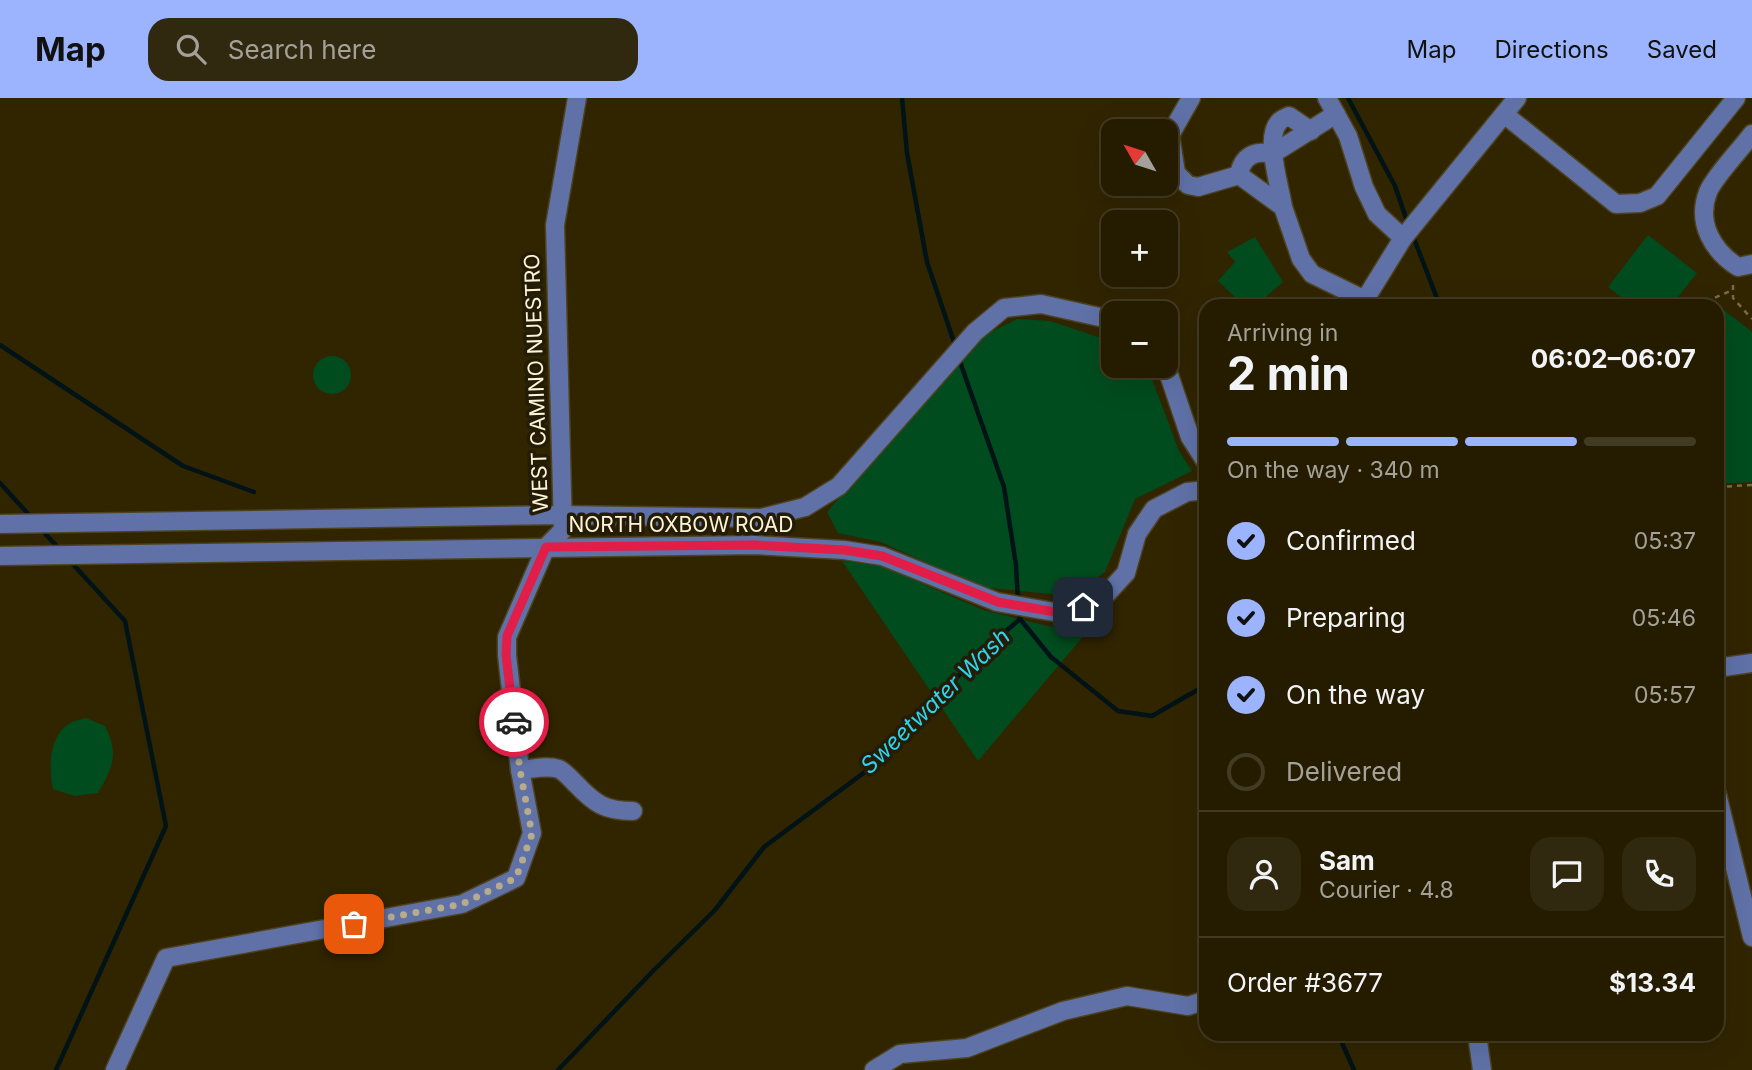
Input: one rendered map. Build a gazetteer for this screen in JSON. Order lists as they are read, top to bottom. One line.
{"streets":{"street":["WEST CAMINO NUESTRO","NORTH OXBOW ROAD"]},"crossings":[["WEST CAMINO NUESTRO","NORTH OXBOW ROAD"]],"water":["Sweetwater Wash"],"north":"top left","page":{"header":"Map","search":"Search here","nav":["Map","Directions","Saved"],"map_buttons":["+","−"],"heading":["2 min","Arriving in","06:02–06:07"],"panel":["Sam","Courier · 4.8","Order #3677","$13.34"],"bar":"On the way · 340 m","list":[["Confirmed","05:37"],["Preparing","05:46"],["On the way","05:57"],"Delivered"]}}
